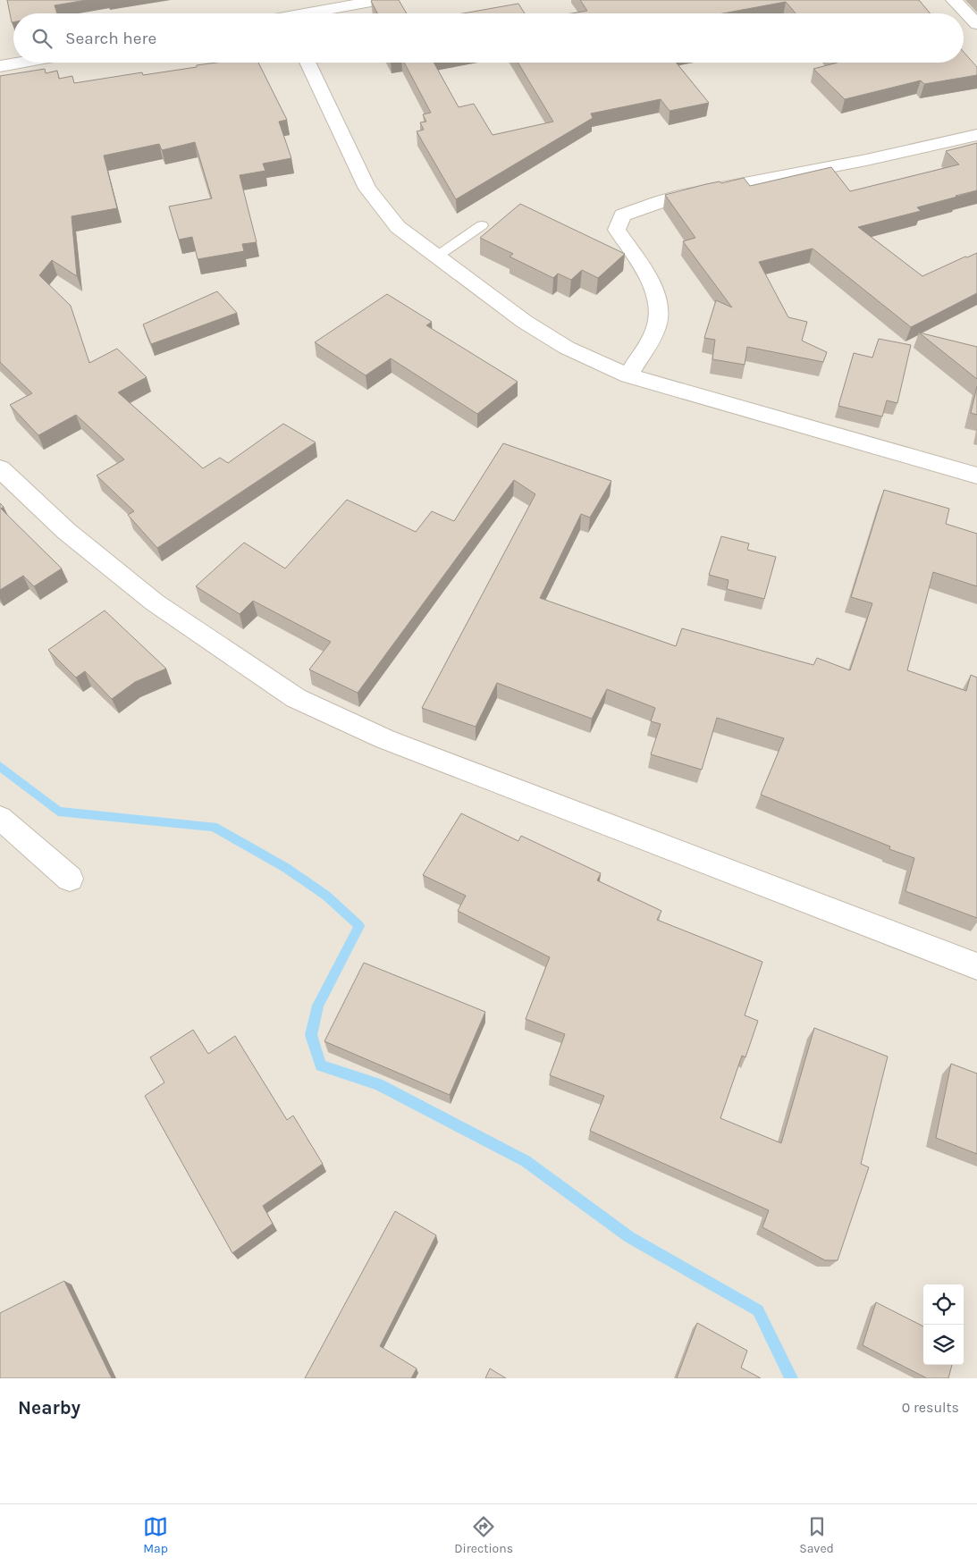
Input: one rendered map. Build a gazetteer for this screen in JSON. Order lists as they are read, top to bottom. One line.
{"page":{"search":"Search here","heading":["Nearby","0 results"],"nav":["Map","Directions","Saved"]}}
